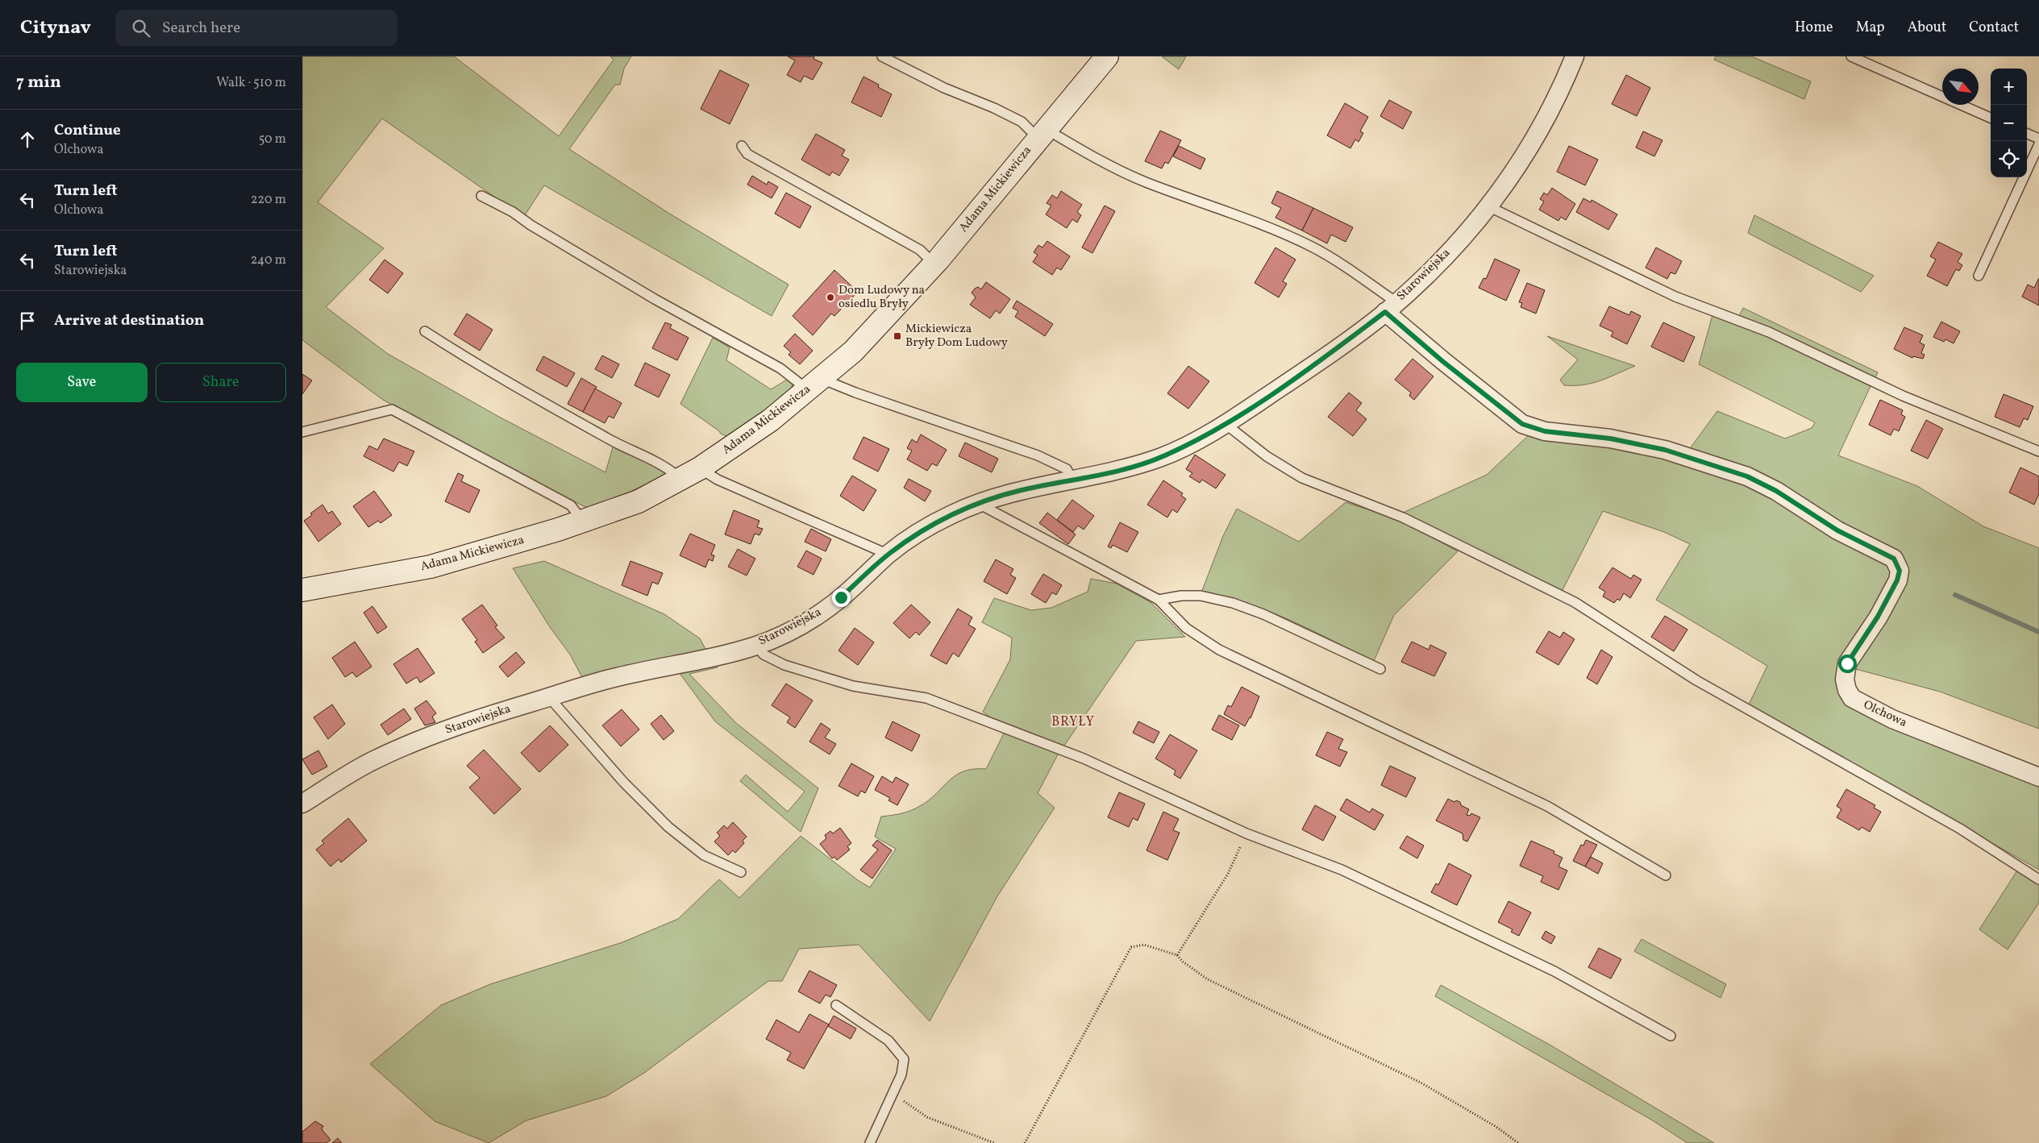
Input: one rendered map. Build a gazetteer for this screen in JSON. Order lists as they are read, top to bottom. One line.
{"streets":{"street":["Adama Mickiewicza","Starowiejska","Olchowa"]},"crossings":[["Starowiejska","Olchowa"]],"districts":["BRYŁY"],"places":{"other":["Dom Ludowy na osiedlu Bryły"],"transit":["Mickiewicza Bryły Dom Ludowy"]},"north":"bottom right","page":{"header":"Citynav","search":"Search here","nav":["Home","Map","About","Contact"],"heading":["7 min","Walk · 510 m"],"map_buttons":["+","−"],"list":[["Continue","Olchowa","50 m"],["Turn left","Olchowa","220 m"],["Turn left","Starowiejska","240 m"],"Arrive at destination"],"buttons":["Save","Share"]}}
